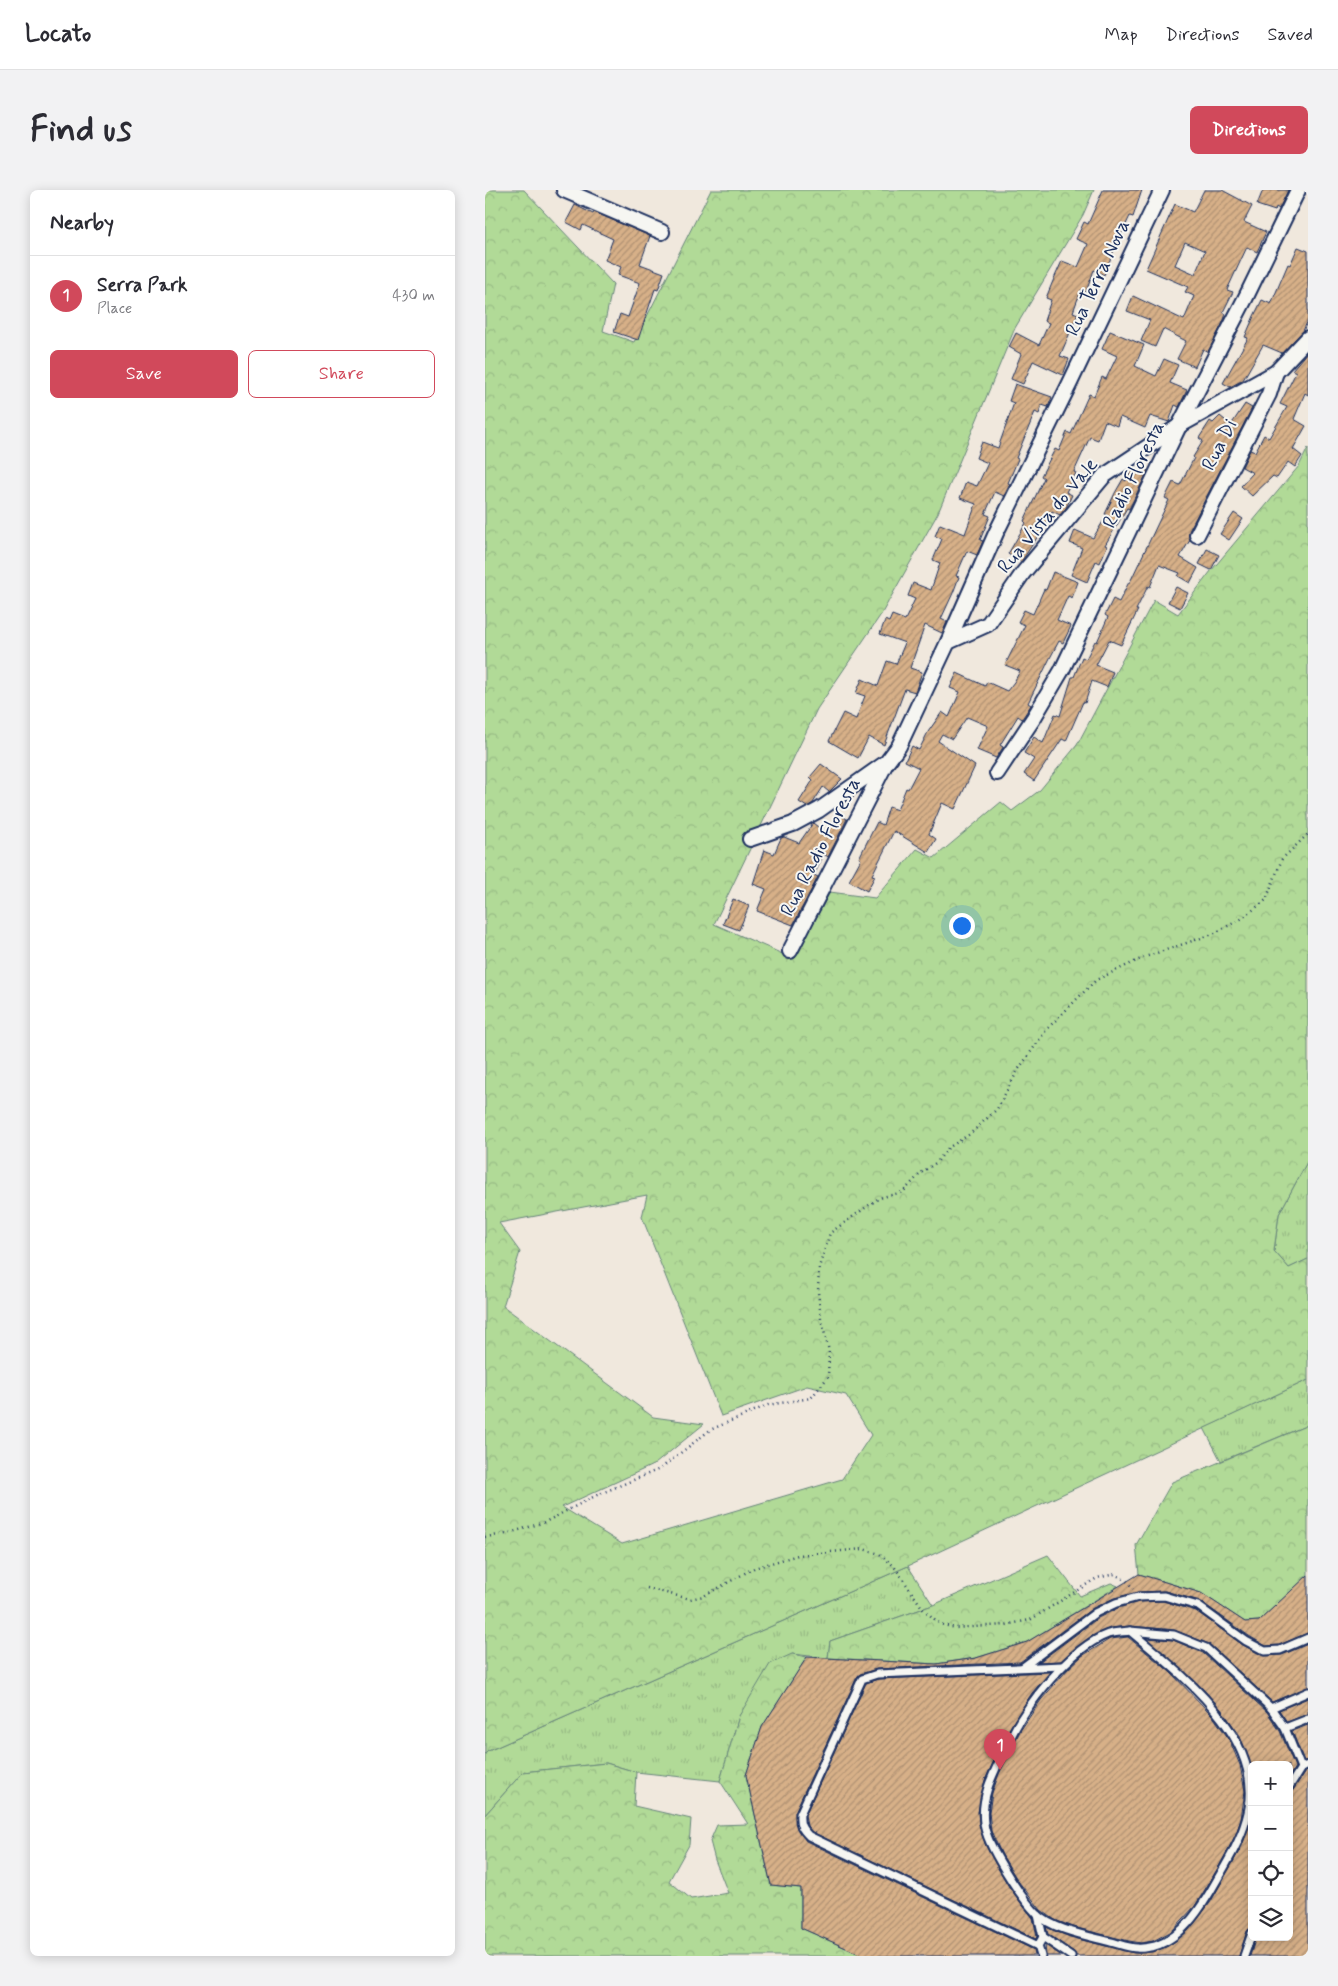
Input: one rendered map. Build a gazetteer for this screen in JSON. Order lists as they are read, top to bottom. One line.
{"streets":{"street":["Rua Terra Nova","Rua Di","Radio Floresta","Rua Vista do Vale","Rua Radio Floresta"]},"crossings":[["Rua Terra Nova","Rua Vista do Vale"],["Rua Di","Rua Vista do Vale"],["Radio Floresta","Rua Vista do Vale"],["Rua Vista do Vale","Rua Radio Floresta"]],"page":{"header":"Locato","nav":["Map","Directions","Saved"],"buttons":["Directions",["Save","Share"]],"title":"Find us","heading":"Nearby","list":[{"mark":"1","name":"Serra Park","note":"Place","value":"430 m"}],"pins":"1","map_buttons":["+","−"]}}
